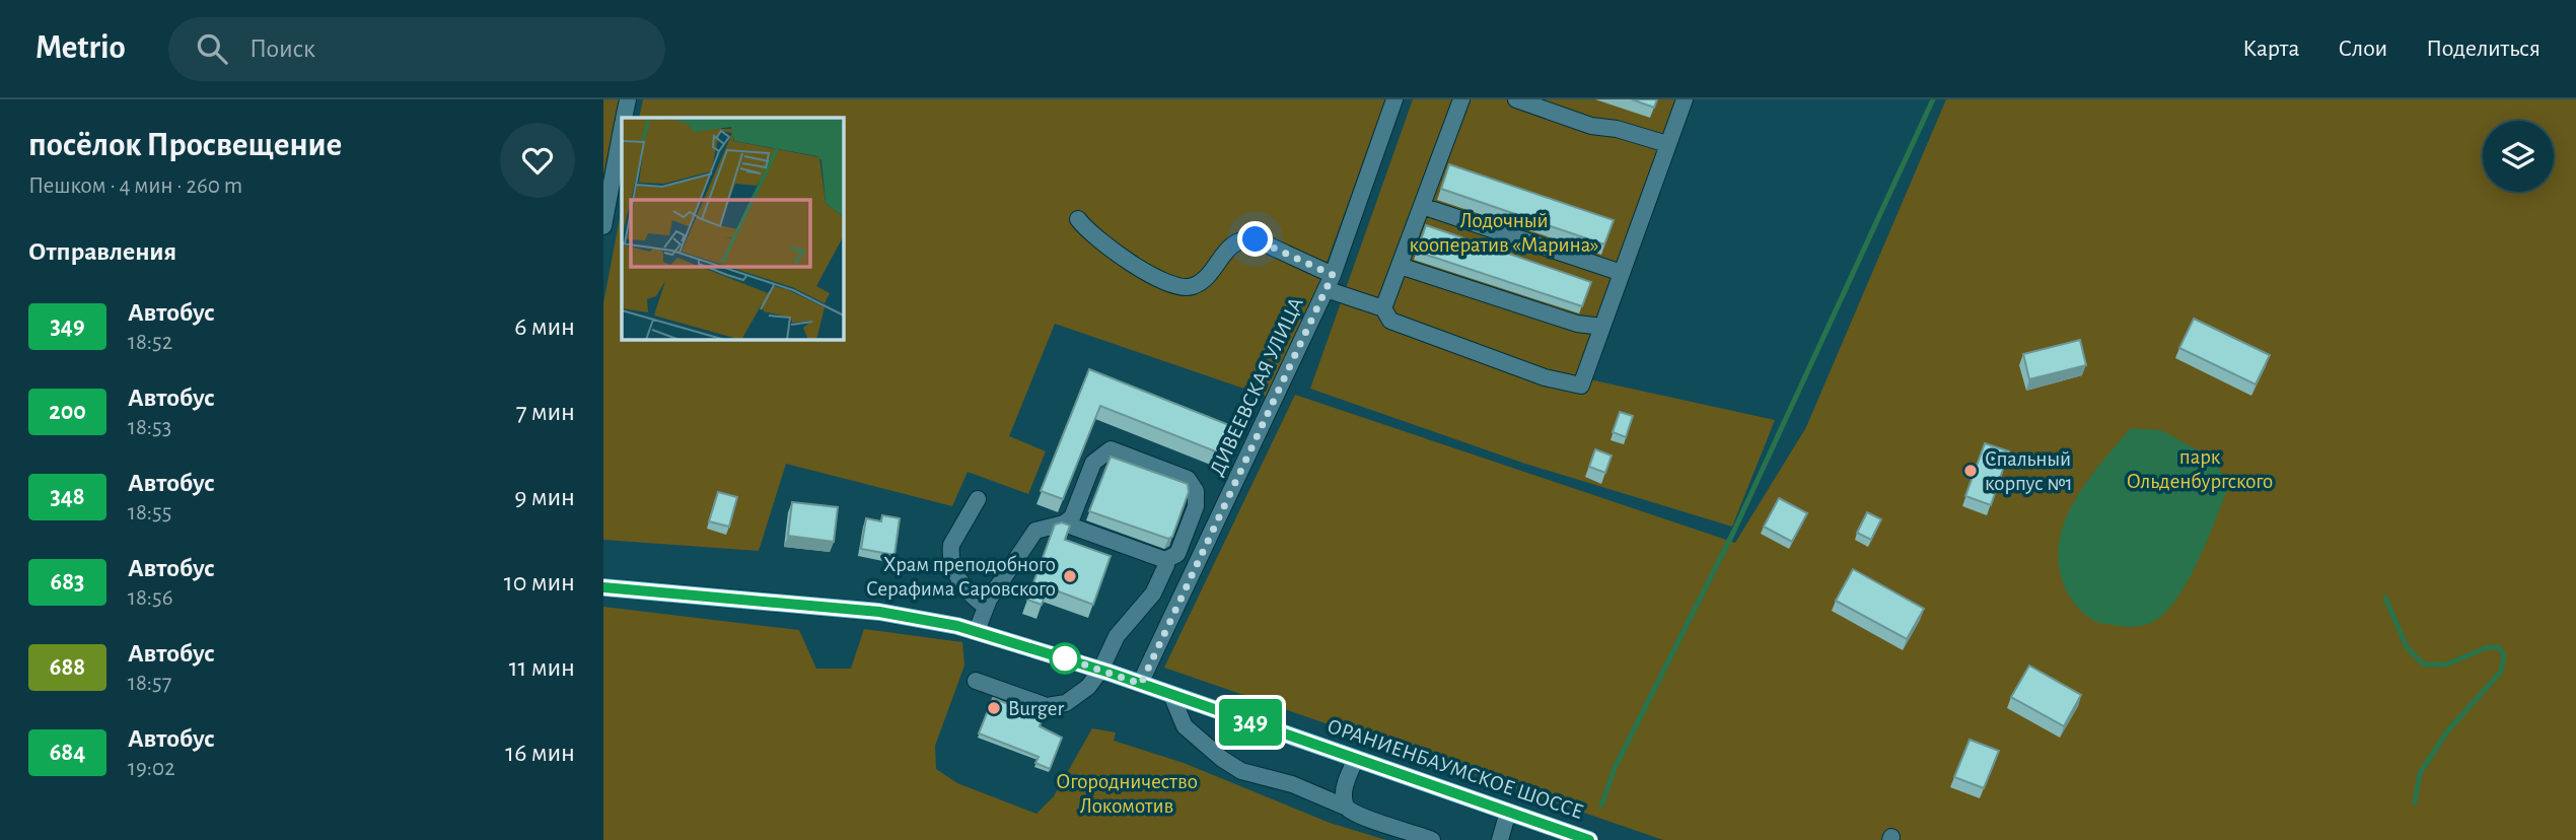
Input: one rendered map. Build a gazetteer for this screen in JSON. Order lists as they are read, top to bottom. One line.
{"streets":{"main road":["ОРАНИЕНБАУМСКОЕ ШОССЕ"],"street":["ДИВЕЕВСКАЯ УЛИЦА"]},"crossings":[["ДИВЕЕВСКАЯ УЛИЦА","ОРАНИЕНБАУМСКОЕ ШОССЕ"]],"parks":["Лодочный кооператив «Марина»","парк Ольденбургского","Огородничество Локомотив"],"places":["Спальный корпус №1","Храм преподобного Серафима Саровского","Burger"],"lines":["bus line 349"],"page":{"header":"Metrio","search":"Поиск","nav":["Карта","Слои","Поделиться"],"heading":[["посёлок Просвещение","Пешком · 4 мин · 260 m"],"Отправления"],"on_map":"349","list":[{"mark":"349","name":"Автобус","note":"18:52","value":"6 мин"},{"mark":"200","name":"Автобус","note":"18:53","value":"7 мин"},{"mark":"348","name":"Автобус","note":"18:55","value":"9 мин"},{"mark":"683","name":"Автобус","note":"18:56","value":"10 мин"},{"mark":"688","name":"Автобус","note":"18:57","value":"11 мин"},{"mark":"684","name":"Автобус","note":"19:02","value":"16 мин"}]}}
